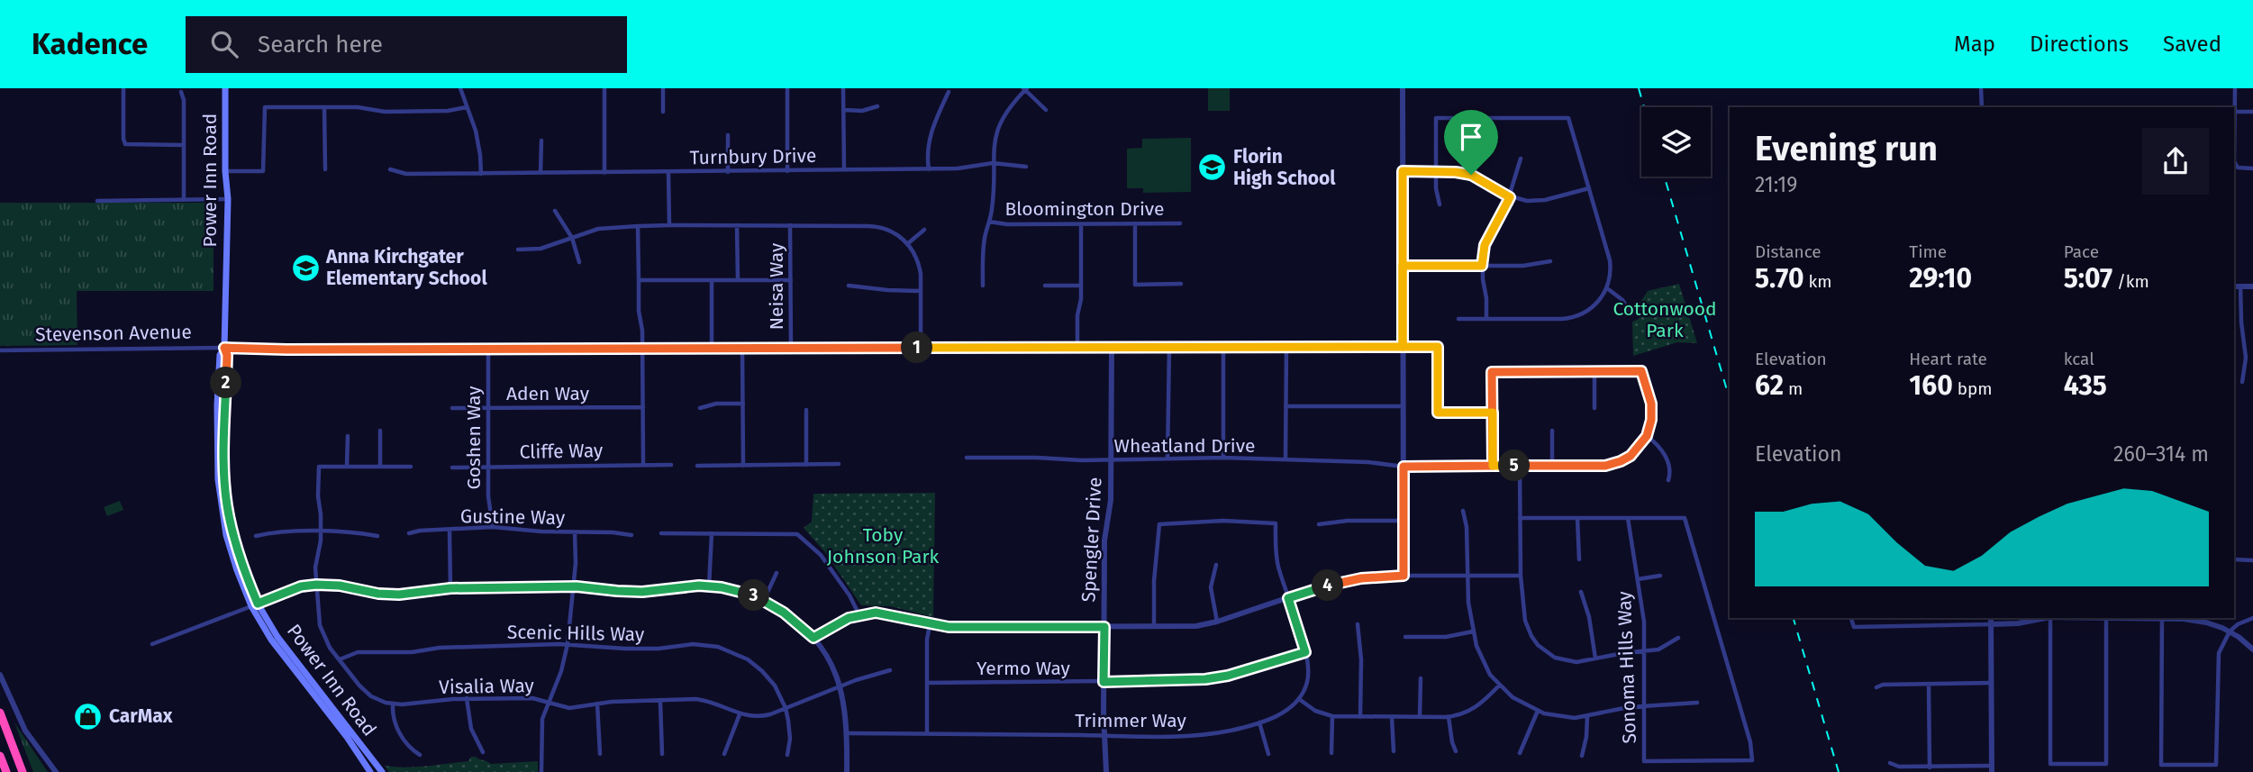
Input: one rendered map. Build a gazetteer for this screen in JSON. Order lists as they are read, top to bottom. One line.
{"streets":{"main road":["Power Inn Road"],"street":["Turnbury Drive","Bloomington Drive","Neisa Way","Stevenson Avenue","Aden Way","Goshen Way","Wheatland Drive","Cliffe Way","Gustine Way","Spengler Drive","Scenic Hills Way","Sonoma Hills Way","Yermo Way","Visalia Way","Trimmer Way"]},"crossings":[["Power Inn Road","Stevenson Avenue"],["Neisa Way","Stevenson Avenue"],["Stevenson Avenue","Goshen Way"],["Stevenson Avenue","Spengler Drive"],["Aden Way","Goshen Way"],["Goshen Way","Cliffe Way"],["Goshen Way","Gustine Way"],["Wheatland Drive","Spengler Drive"],["Spengler Drive","Yermo Way"],["Spengler Drive","Trimmer Way"],["Scenic Hills Way","Visalia Way"]],"parks":["Cottonwood Park","Toby Johnson Park"],"places":{"school or university":["Florin High School","Anna Kirchgater Elementary School"],"shop":["CarMax"]},"page":{"header":"Kadence","search":"Search here","nav":["Map","Directions","Saved"],"heading":["Evening run","21:19"],"stats":[["Distance","5.70 km"],["Time","29:10"],["Pace","5:07 /km"],["Elevation","62 m"],["Heart rate","160 bpm"],["kcal","435"]],"pins":["1","2","5","4","3"],"chart":["Elevation","260–314 m"]}}
